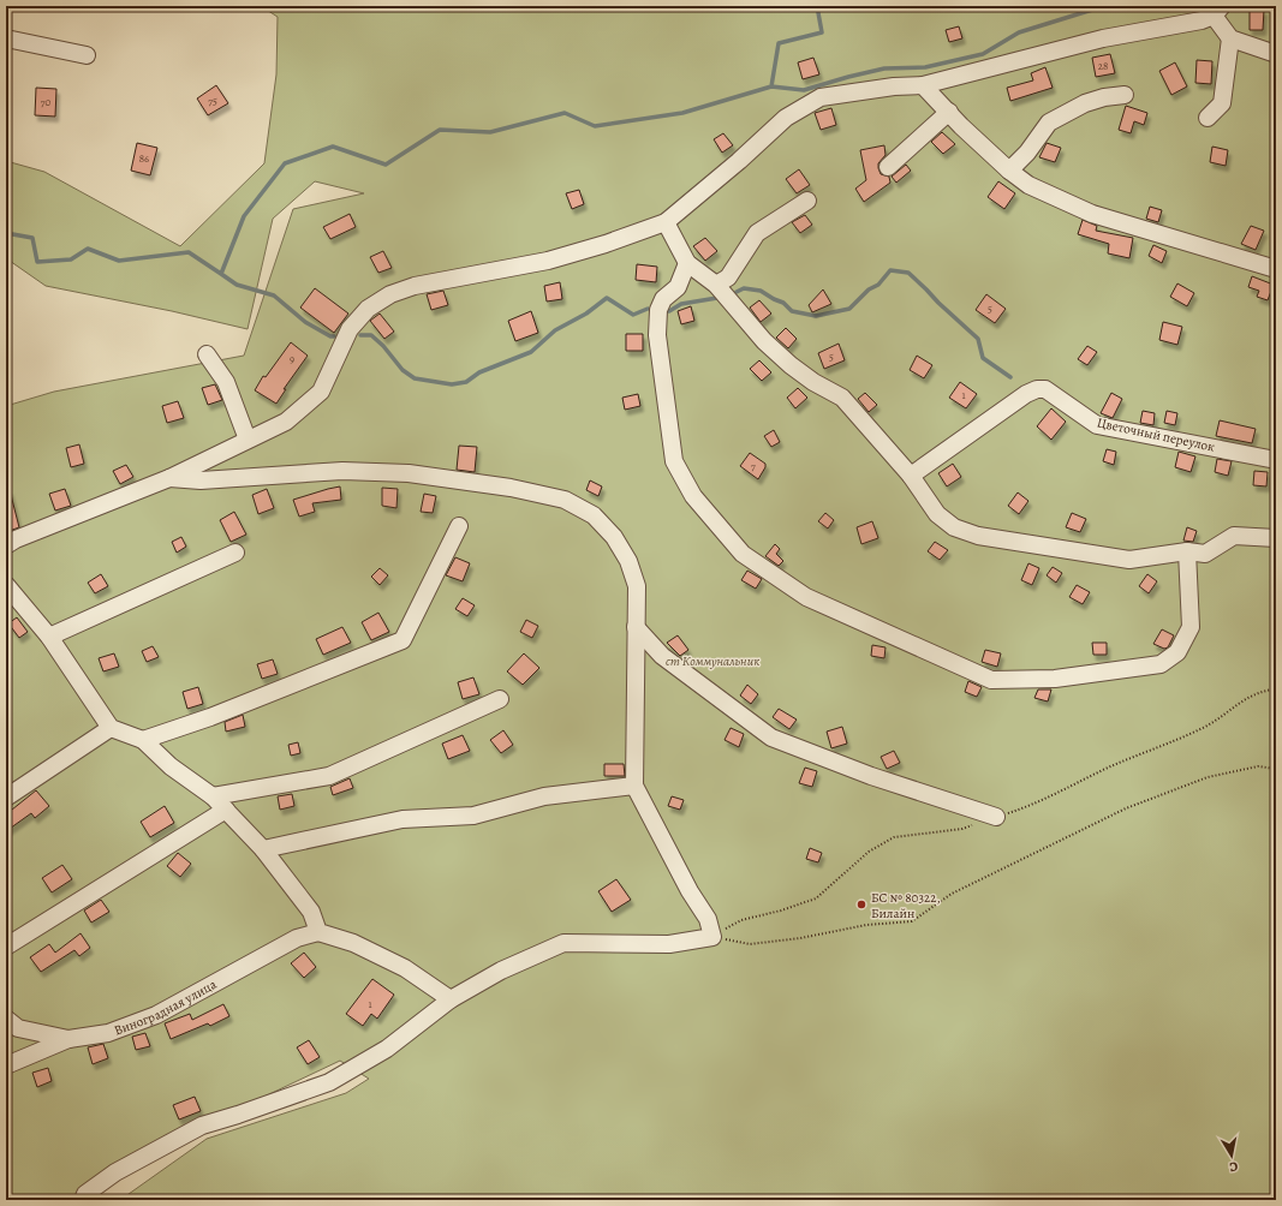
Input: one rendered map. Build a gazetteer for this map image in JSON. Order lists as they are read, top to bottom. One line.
{"streets":{"street":["Цветочный переулок","Виноградная улица"]},"parks":["ст Коммунальник"],"places":["БС № 80322, Билайн"],"house_numbers":["28","75","70","86","5","5","9","1","7","1"],"north":"bottom"}
